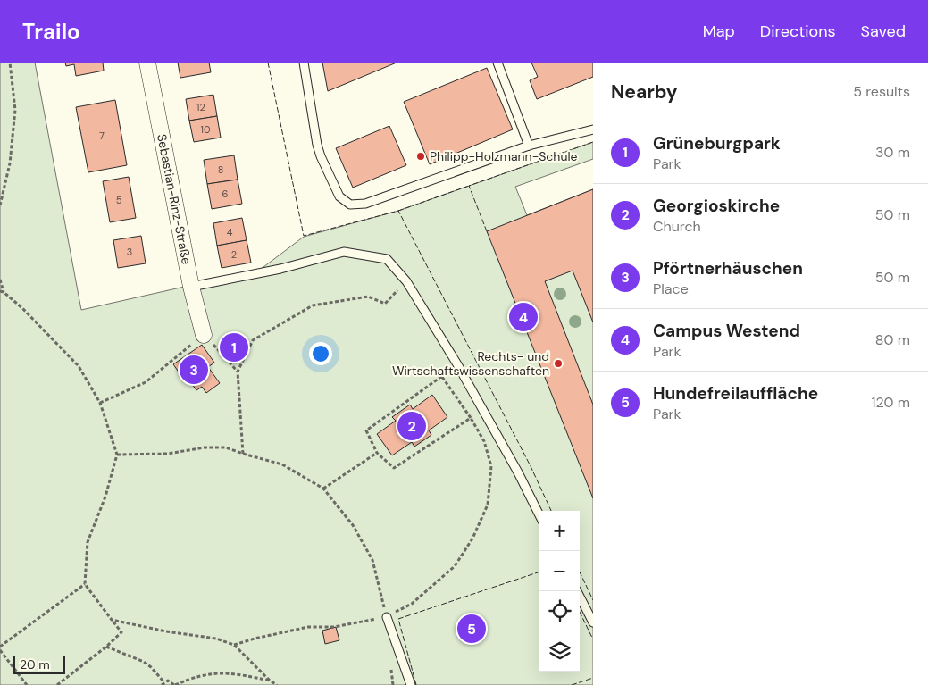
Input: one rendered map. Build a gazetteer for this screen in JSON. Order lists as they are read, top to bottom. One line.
{"streets":{"street":["Sebastian-Rinz-Straße"]},"places":["Philipp-Holzmann-Schule","Rechts- und Wirtschaftswissenschaften"],"house_numbers":["12","10","7","8","6","5","4","3","2"],"scale_bar":"20 m","page":{"header":"Trailo","nav":["Map","Directions","Saved"],"heading":["Nearby","5 results"],"list":[{"mark":"1","name":"Grüneburgpark","note":"Park","value":"30 m"},{"mark":"2","name":"Georgioskirche","note":"Church","value":"50 m"},{"mark":"3","name":"Pförtnerhäuschen","note":"Place","value":"50 m"},{"mark":"4","name":"Campus Westend","note":"Park","value":"80 m"},{"mark":"5","name":"Hundefreilauffläche","note":"Park","value":"120 m"}],"pins":["4","1","3","2","5"],"map_buttons":["+","−"],"scale":"20 m"}}
